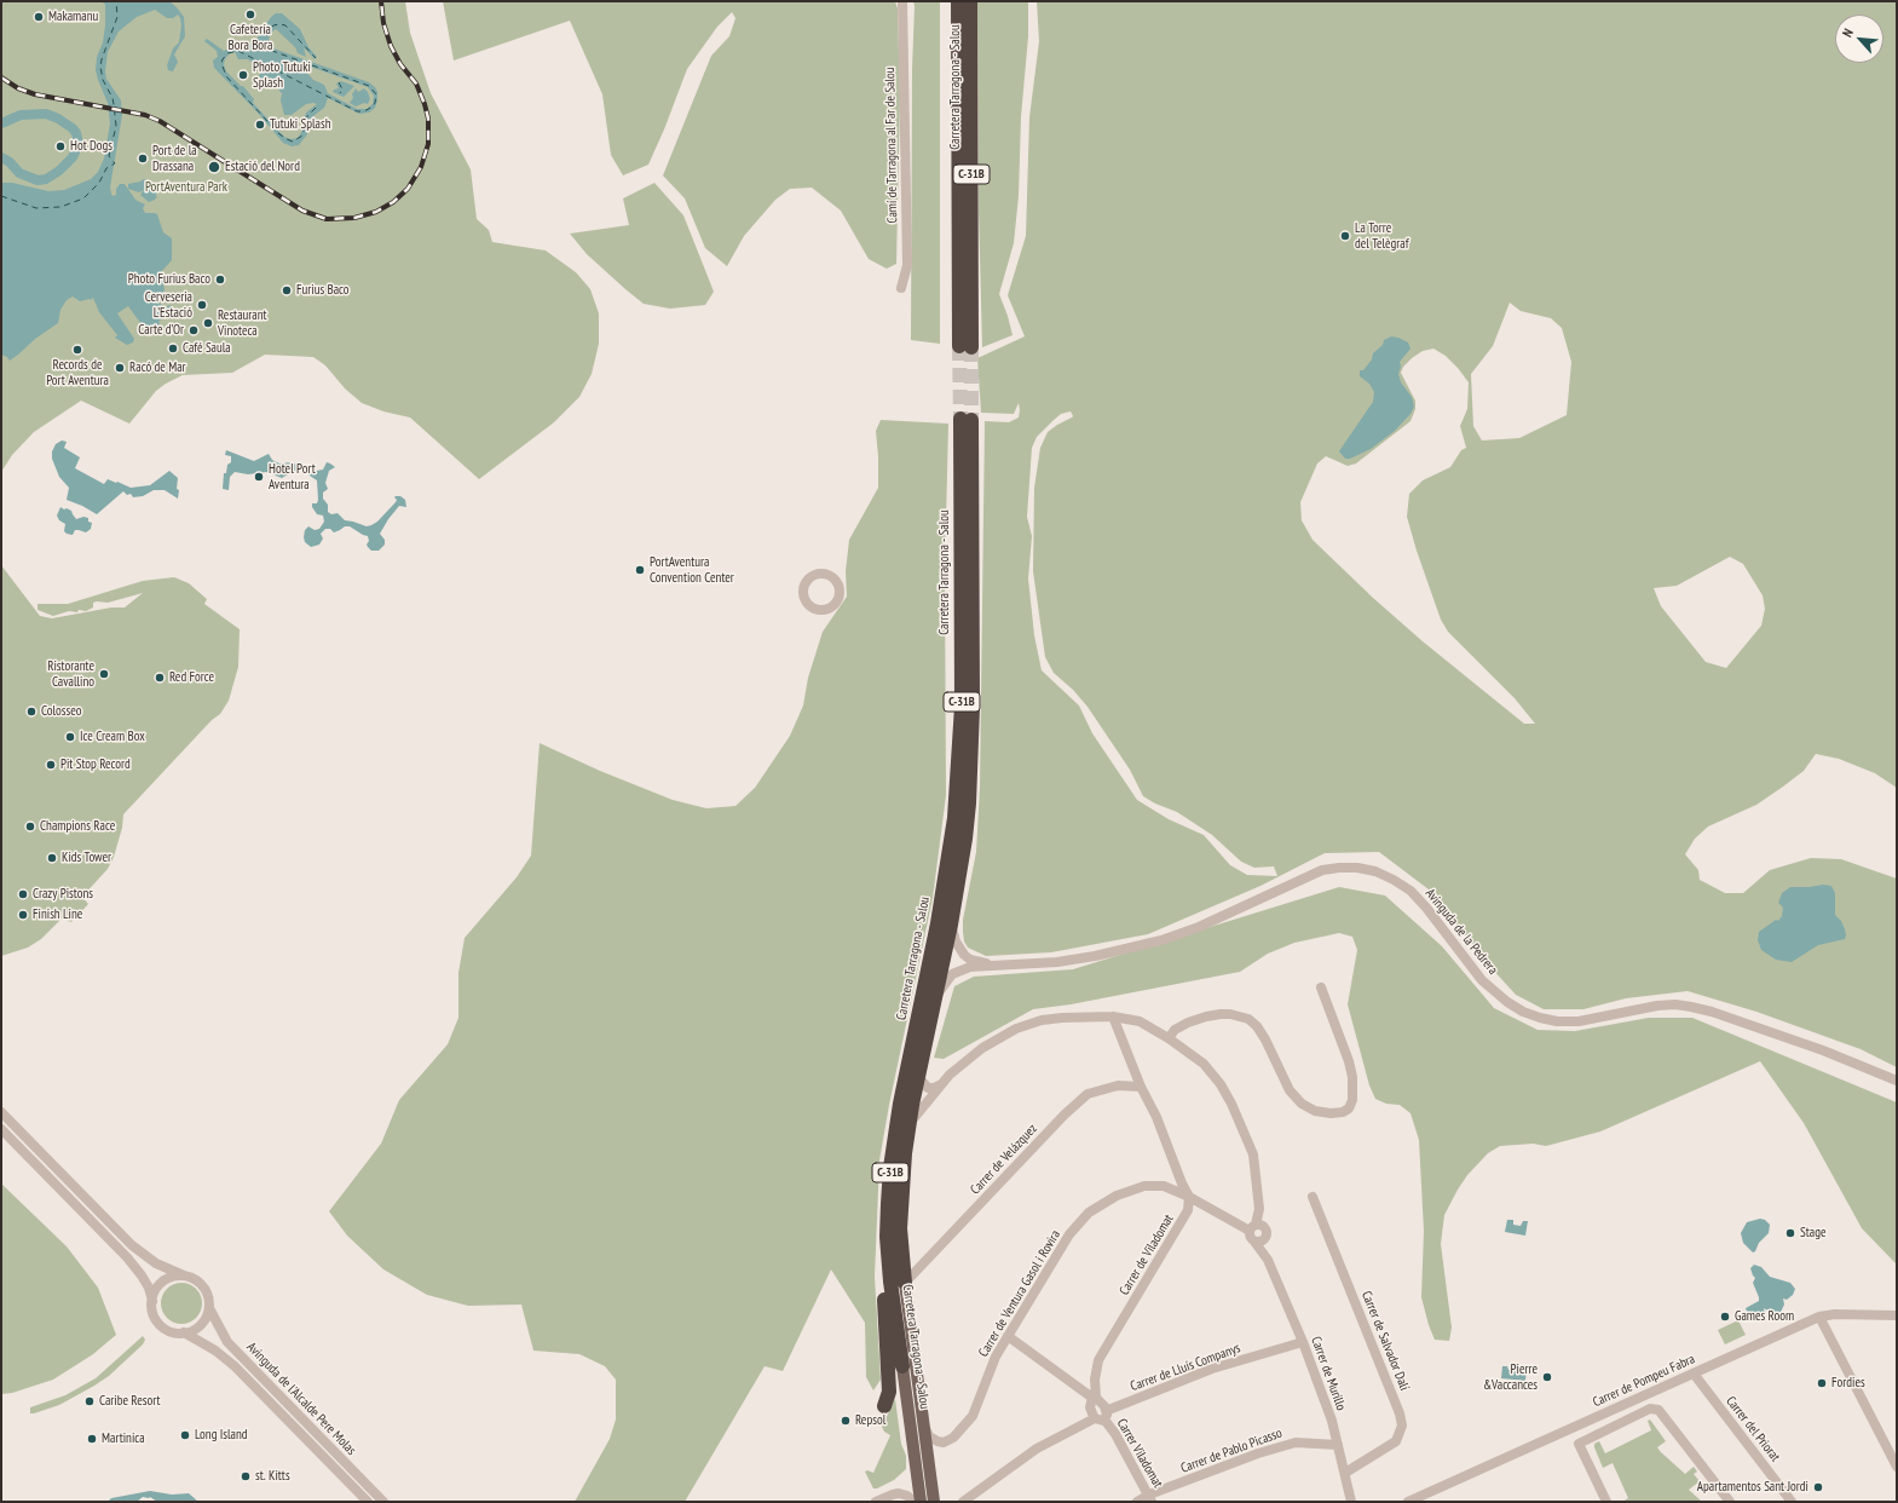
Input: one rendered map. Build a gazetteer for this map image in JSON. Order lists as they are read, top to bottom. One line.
{"streets":{"highway":["Carretera Tarragona - Salou","C-31B"],"street":["Camí de Tarragona al Far de Salou","Avinguda de la Pedrera","Carrer de Velázquez","Carrer de Viladomat","Carrer de Ventura Gasol i Rovira","Carrer de Salvador Dalí","Carrer de Lluís Companys","Carrer de Murillo","Carrer de Pompeu Fabra","Avinguda de l'Alcalde Pere Molas","Carrer del Priorat","Carrer de Pablo Picasso","Carrer Viladomat"]},"crossings":[["Carretera Tarragona - Salou","Avinguda de la Pedrera"],["Carretera Tarragona - Salou","Carrer de Velázquez"],["Carretera Tarragona - Salou","Carrer de Ventura Gasol i Rovira"],["Carrer de Viladomat","Carrer de Ventura Gasol i Rovira"],["Carrer de Viladomat","Carrer Viladomat"],["Carrer de Ventura Gasol i Rovira","Carrer de Murillo"],["Carrer de Ventura Gasol i Rovira","Carrer Viladomat"],["Carrer de Salvador Dalí","Carrer de Murillo"],["Carrer de Lluís Companys","Carrer de Murillo"],["Carrer de Lluís Companys","Carrer Viladomat"],["Carrer de Murillo","Carrer de Pablo Picasso"],["Carrer de Pompeu Fabra","Carrer del Priorat"],["Carrer de Pablo Picasso","Carrer Viladomat"]],"parks":["PortAventura Park"],"places":["Cafetería Bora Bora","Makamanu","Photo Tutuki Splash","Tutuki Splash","Hot Dogs","Port de la Drassana","Estació del Nord","La Torre del Telègraf","Photo Furius Baco","Furius Baco","Cerveseria L’Estació","Restaurant Vinoteca","Carte d’Or","Café Saula","Records de Port Aventura","Racó de Mar","Hotel Port Aventura","PortAventura Convention Center","Ristorante Cavallino","Red Force","Colosseo","Ice Cream Box","Pit Stop Record","Champions Race","Kids Tower","Crazy Pistons","Finish Line","Stage","Games Room","Pierre &Vaccances","Fordies","Caribe Resort","Repsol","Long Island","Martinica","st. Kitts","Apartamentos Sant Jordi"],"north":"top left"}
